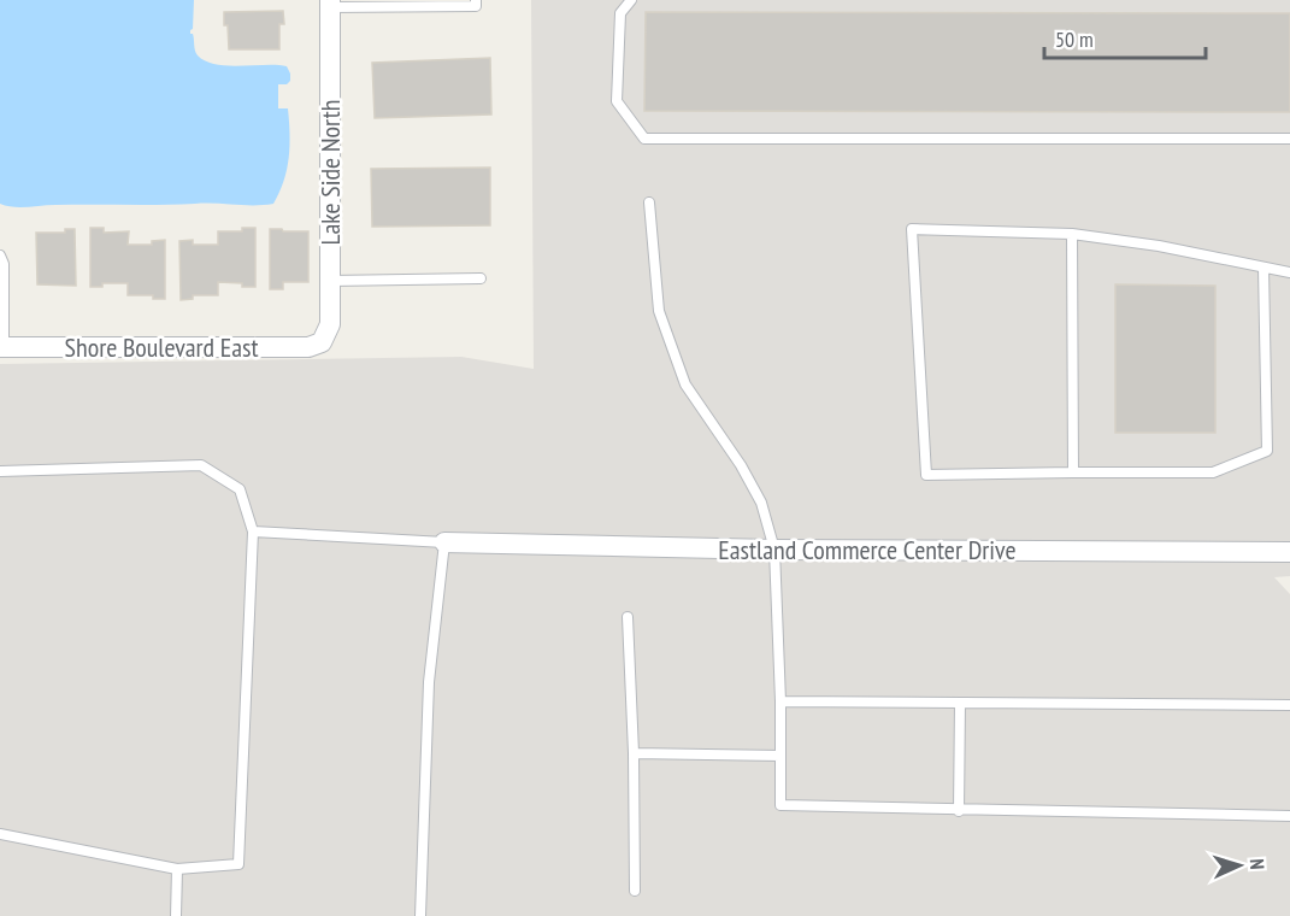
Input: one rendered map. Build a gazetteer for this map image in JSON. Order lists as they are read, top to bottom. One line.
{"streets":{"street":["Lake Side North","Shore Boulevard East","Eastland Commerce Center Drive"]},"crossings":[["Lake Side North","Shore Boulevard East"]],"scale_bar":"50 m","north":"right"}
